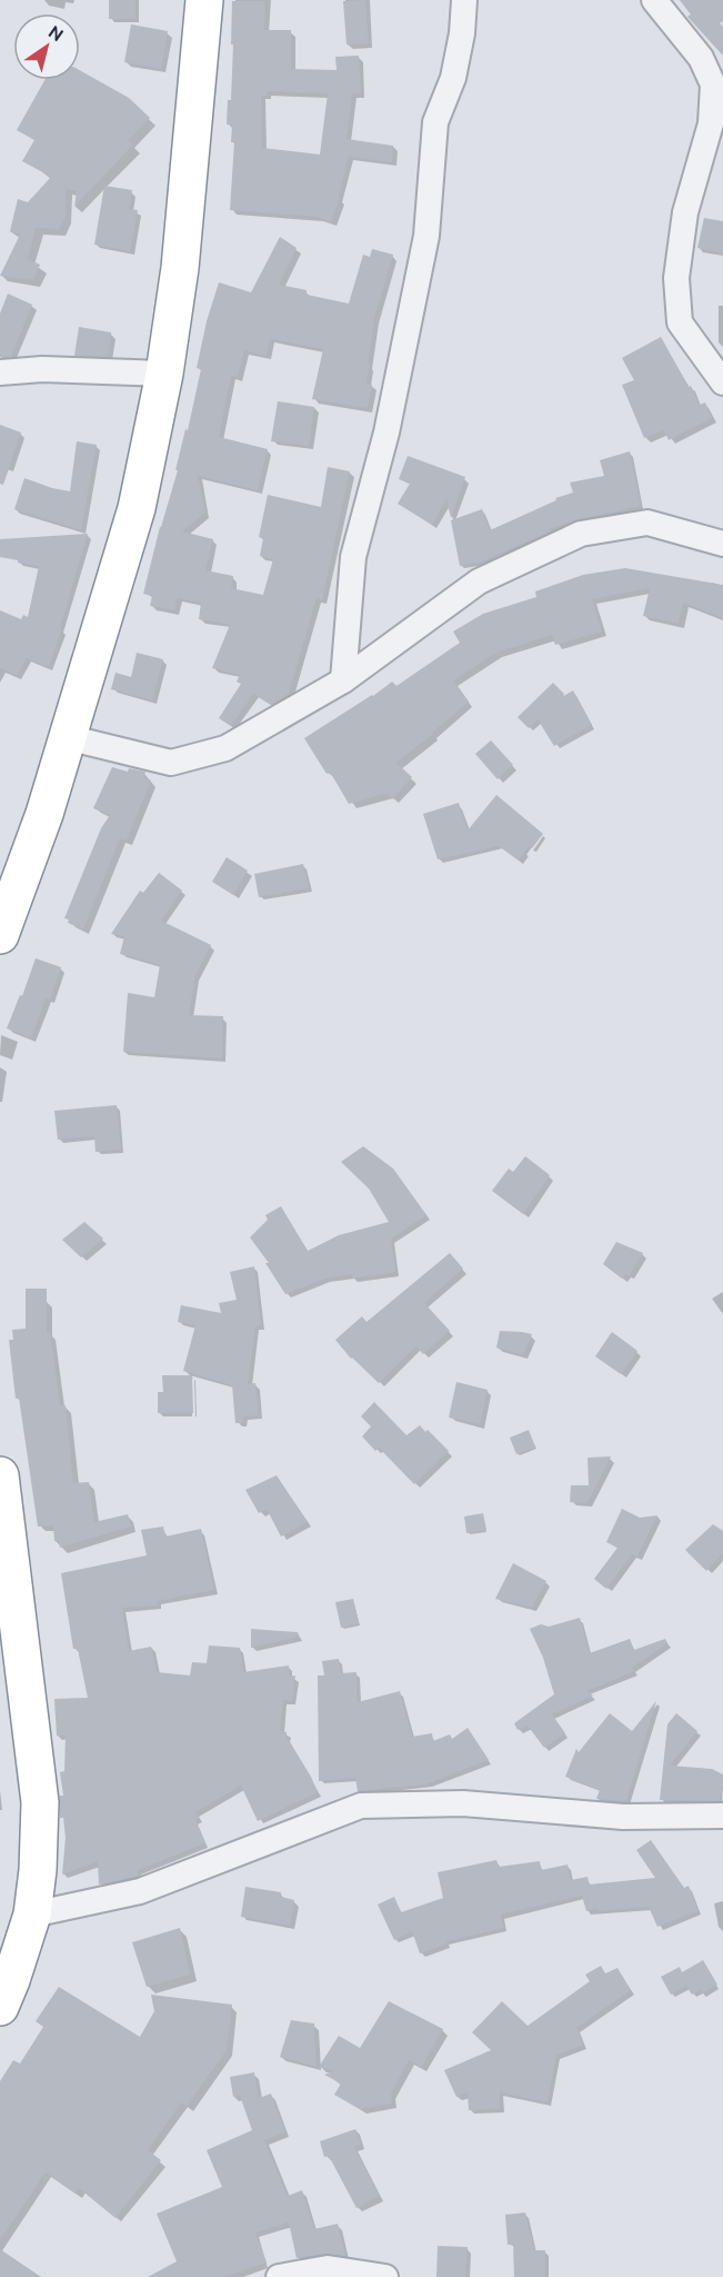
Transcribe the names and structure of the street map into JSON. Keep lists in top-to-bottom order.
{
  "north": "top right"
}
